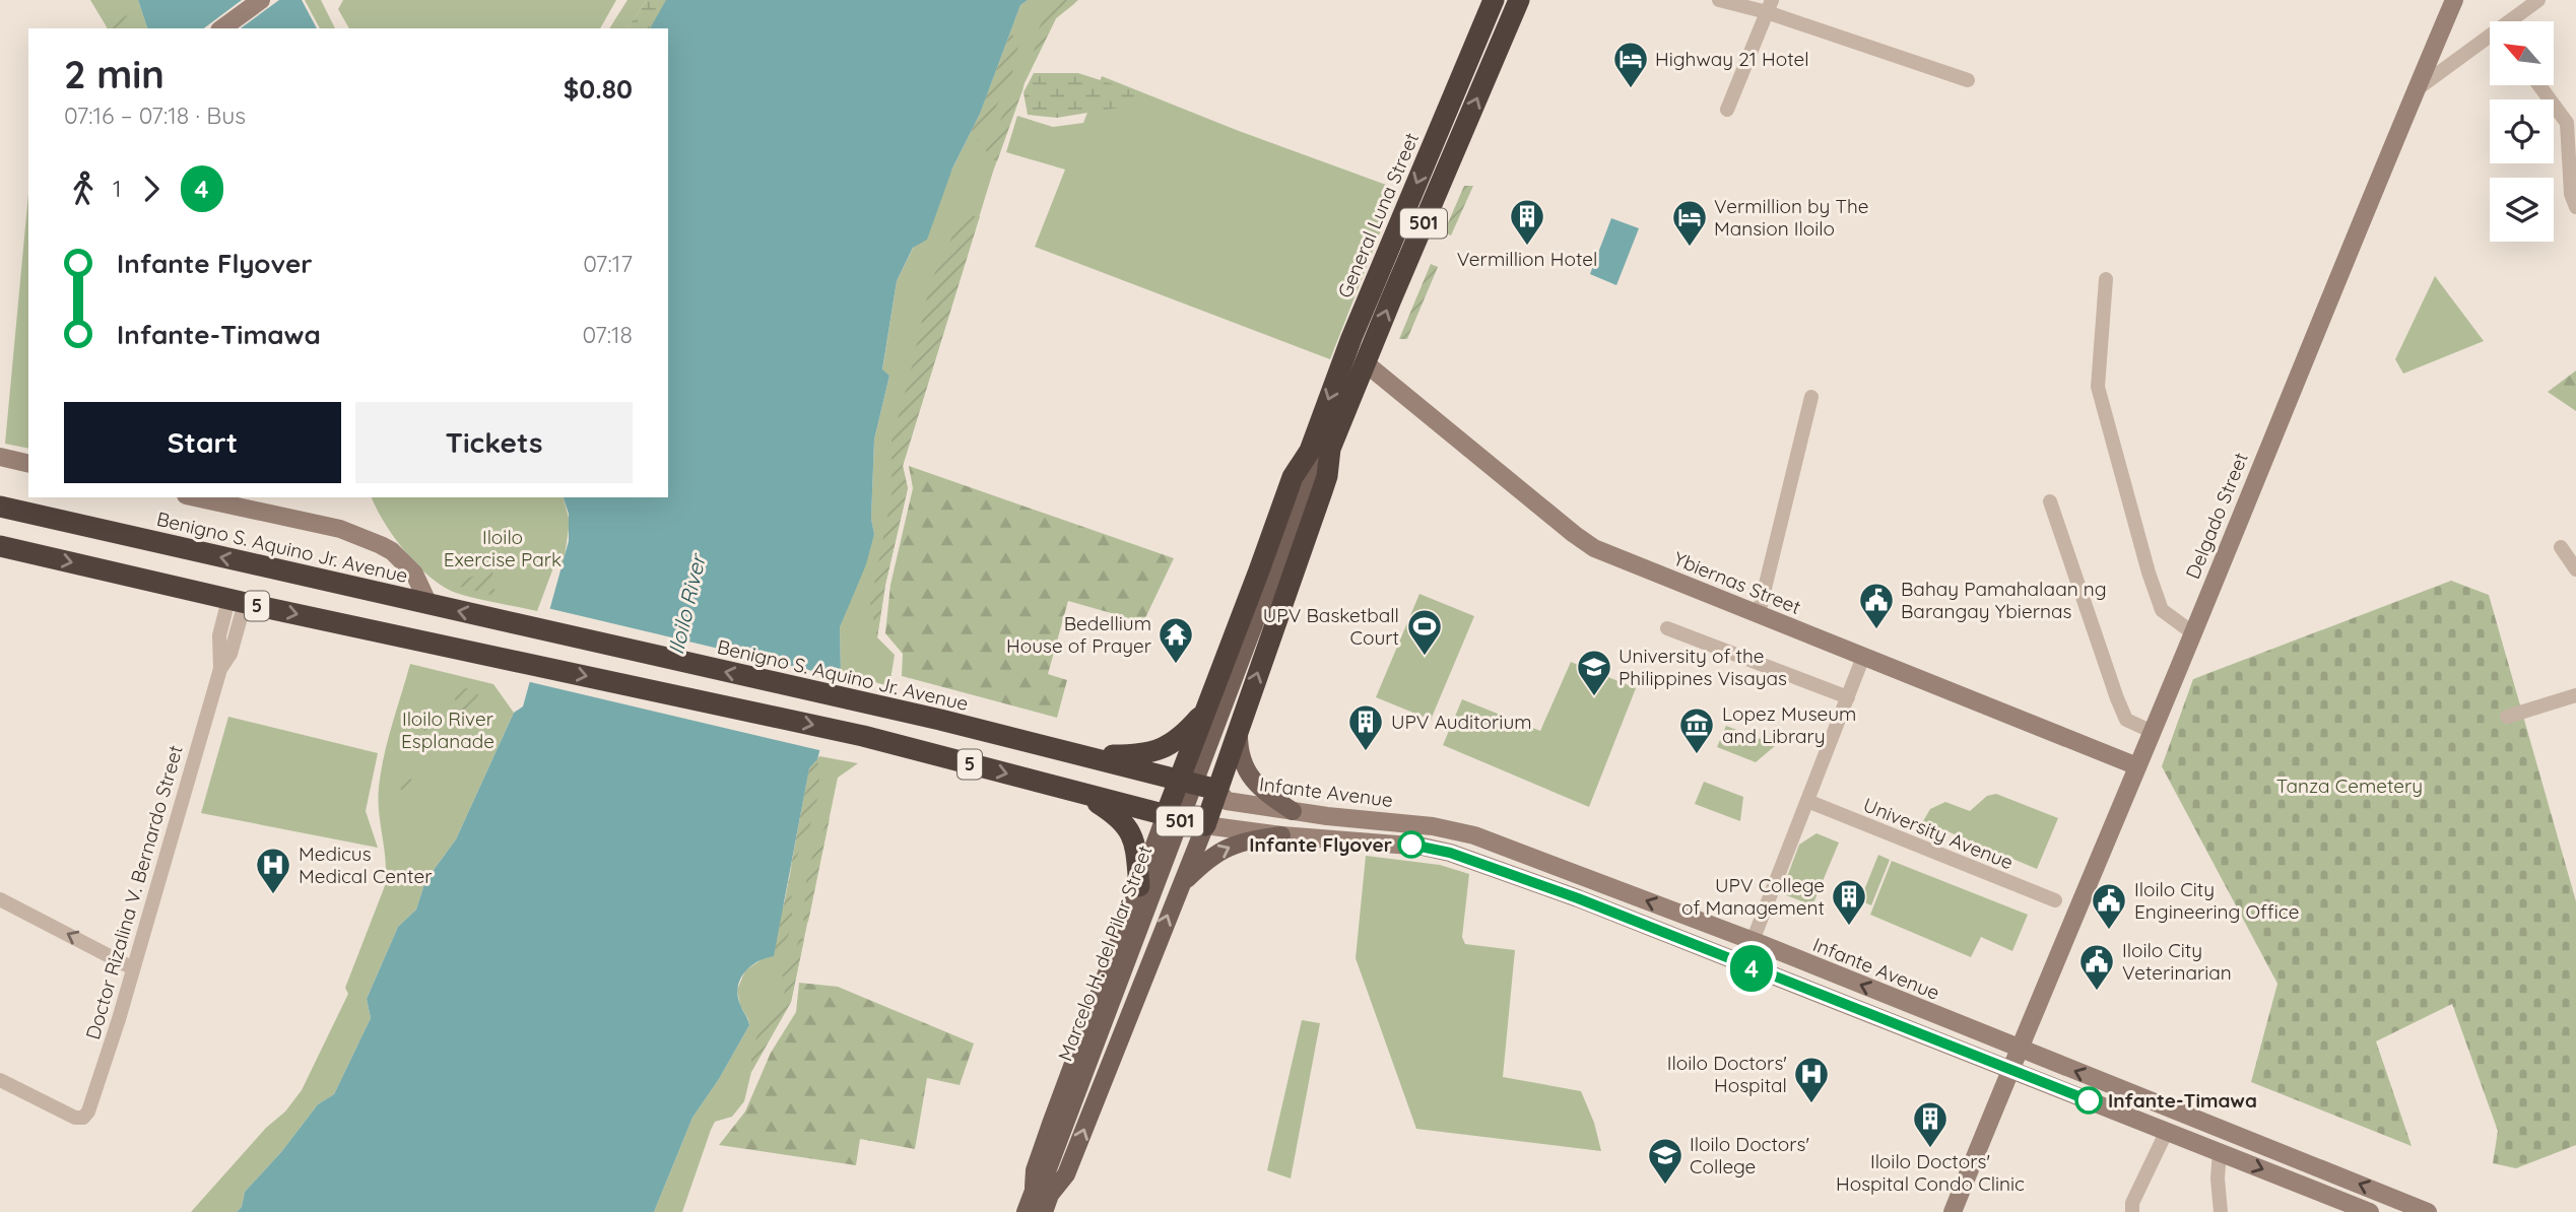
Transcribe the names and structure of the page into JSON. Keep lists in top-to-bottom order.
{
  "streets": {
    "highway": [
      "General Luna Street",
      "501",
      "Benigno S. Aquino Jr. Avenue",
      "5",
      "Marcelo H. del Pilar Street"
    ],
    "main road": ["Delgado Street", "Ybiernas Street", "Infante Avenue"],
    "street": ["University Avenue", "Doctor Rizalina V. Bernardo Street"]
  },
  "crossings": [
    ["General Luna Street", "Benigno S. Aquino Jr. Avenue"],
    ["General Luna Street", "Ybiernas Street"],
    ["General Luna Street", "Infante Avenue"],
    ["General Luna Street", "Marcelo H. del Pilar Street"],
    ["Delgado Street", "Ybiernas Street"],
    ["Delgado Street", "Infante Avenue"],
    ["Benigno S. Aquino Jr. Avenue", "Infante Avenue"],
    ["Benigno S. Aquino Jr. Avenue", "Marcelo H. del Pilar Street"],
    ["5", "Doctor Rizalina V. Bernardo Street"],
    ["5", "Marcelo H. del Pilar Street"],
    ["Infante Avenue", "Marcelo H. del Pilar Street"]
  ],
  "water": ["Iloilo River"],
  "parks": ["Iloilo Exercise Park", "Iloilo River Esplanade", "Tanza Cemetery"],
  "places": {
    "hotel": ["Highway 21 Hotel", "Vermillion by The Mansion Iloilo"],
    "building": [
      "Vermillion Hotel",
      "UPV Auditorium",
      "UPV College of Management",
      "Iloilo Doctors' Hospital Condo Clinic"
    ],
    "public building": ["Bahay Pamahalaan ng Barangay Ybiernas", "Iloilo City Engineering Office", "Iloilo City Veterinarian"],
    "sports": ["UPV Basketball Court"],
    "temple": ["Bedellium House of Prayer"],
    "school or university": ["University of the Philippines Visayas", "Iloilo Doctors' College"],
    "museum": ["Lopez Museum and Library"],
    "other": ["Infante Flyover", "Infante-Timawa"],
    "hospital": ["Medicus Medical Center", "Iloilo Doctors' Hospital"]
  },
  "lines": ["bus line 4"],
  "north": "top left",
  "page": {
    "on_map": "4",
    "heading": ["2 min", "07:16 – 07:18 · Bus", "$0.80"],
    "legs": ["1", "4"],
    "list": [
      {
        "name": "Infante Flyover",
        "value": "07:17"
      },
      {
        "name": "Infante-Timawa",
        "value": "07:18"
      }
    ],
    "buttons": ["Start", "Tickets"]
  }
}
